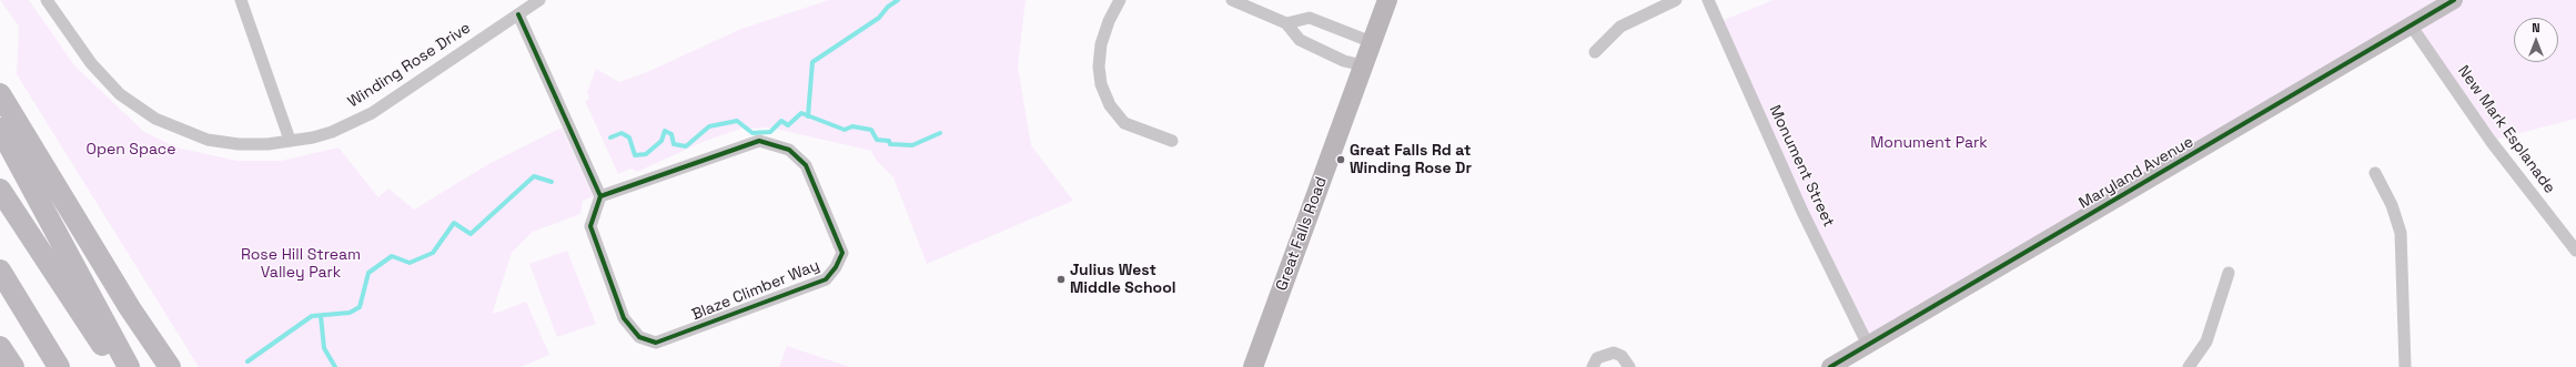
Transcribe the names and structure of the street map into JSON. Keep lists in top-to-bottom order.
{
  "streets": {
    "main road": ["Maryland Avenue", "Great Falls Road"],
    "street": [
      "Winding Rose Drive",
      "New Mark Esplanade",
      "Monument Street",
      "Blaze Climber Way"
    ]
  },
  "crossings": [
    ["New Mark Esplanade", "Maryland Avenue"],
    ["Monument Street", "Maryland Avenue"]
  ],
  "parks": ["Monument Park", "Open Space", "Rose Hill Stream Valley Park"],
  "places": ["Great Falls Rd at Winding Rose Dr", "Julius West Middle School"],
  "north": "top"
}
